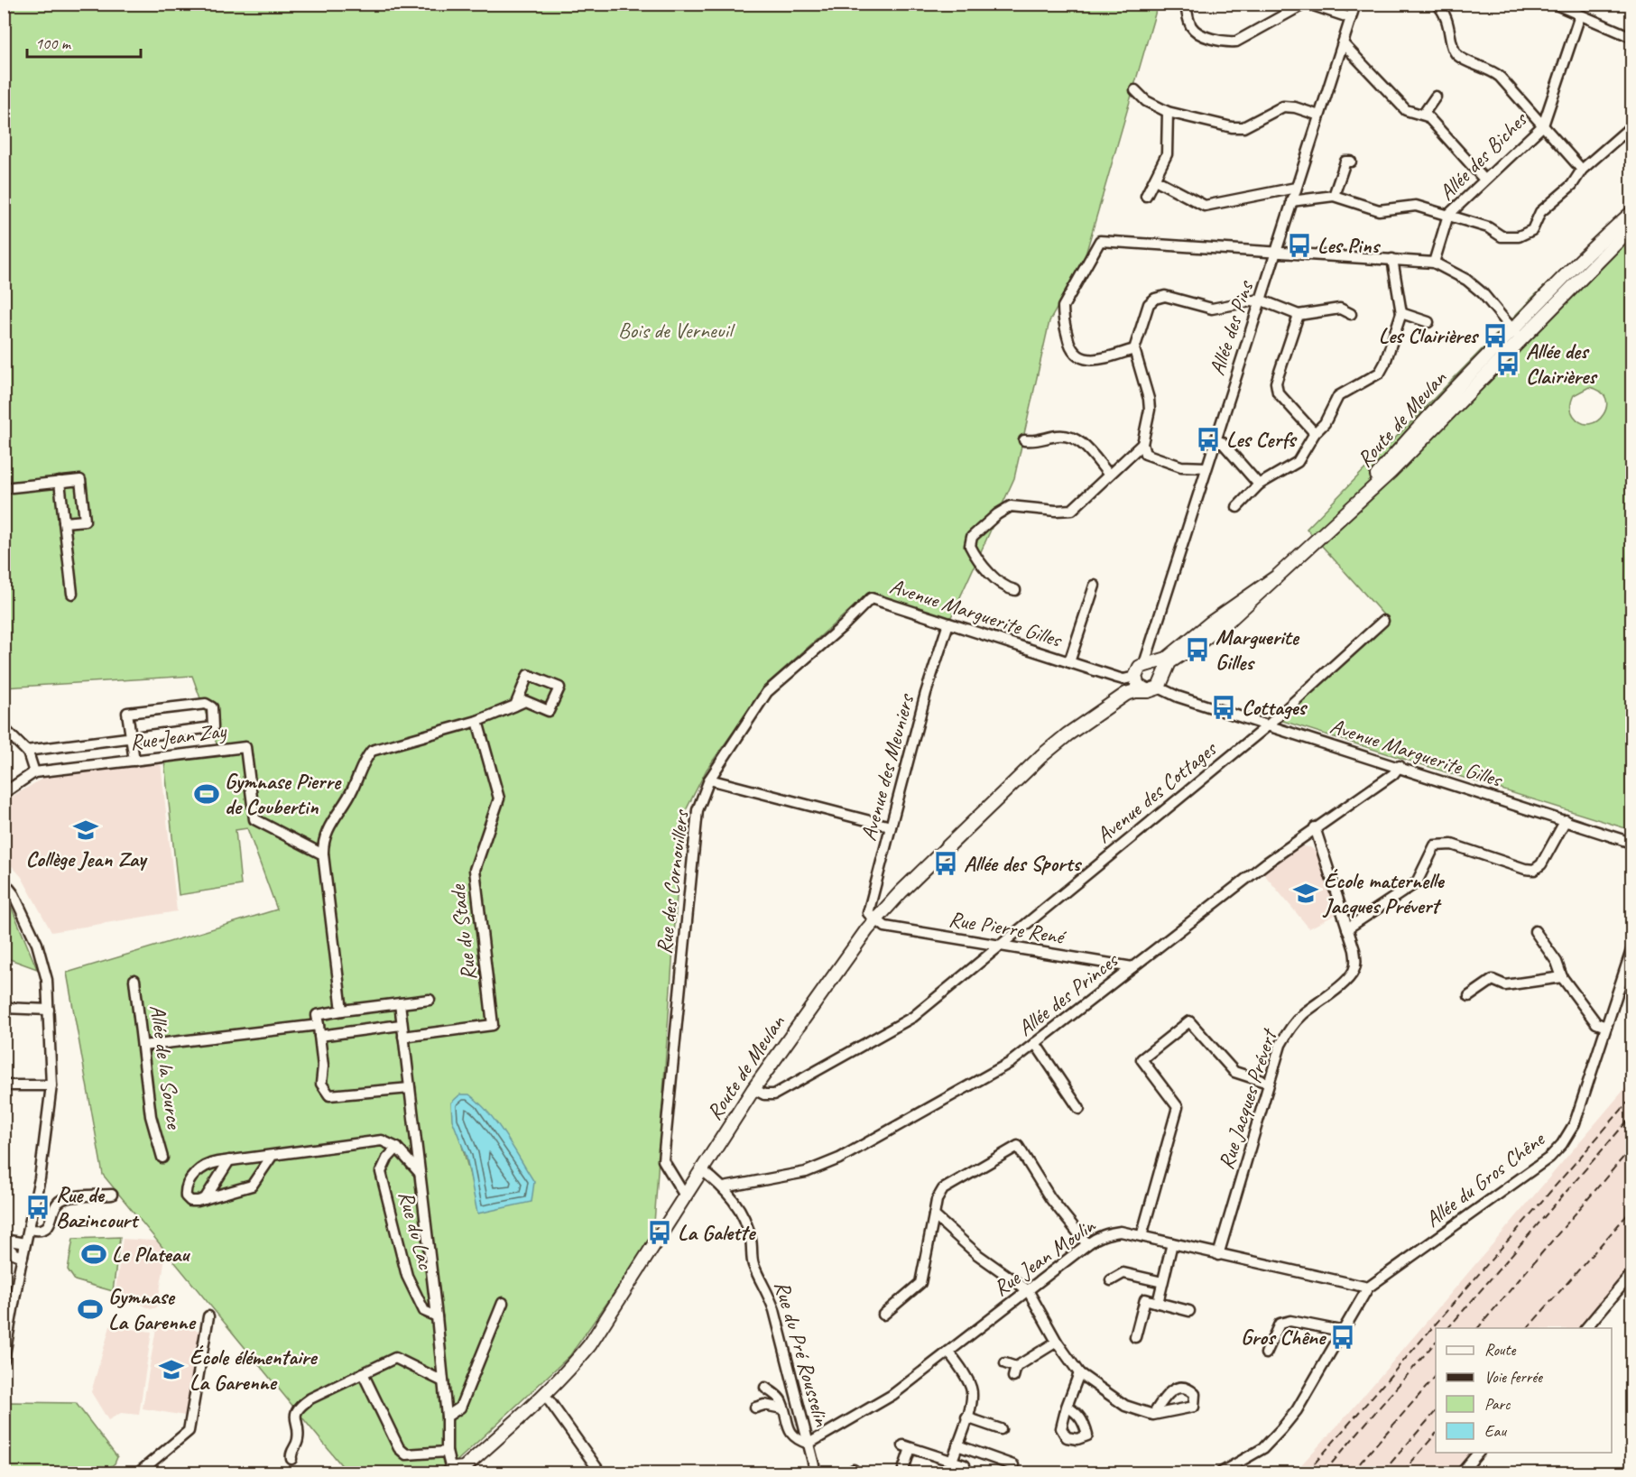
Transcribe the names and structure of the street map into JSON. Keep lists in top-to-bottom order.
{
  "streets": {
    "main road": ["Route de Meulan"],
    "street": [
      "Allée des Biches",
      "Allée des Pins",
      "Avenue Marguerite Gilles",
      "Rue Jean Zay",
      "Avenue des Meuniers",
      "Avenue des Cottages",
      "Rue des Cornouillers",
      "Rue Pierre René",
      "Rue du Stade",
      "Allée des Princes",
      "Allée de la Source",
      "Rue Jacques Prévert",
      "Allée du Gros Chêne",
      "Rue du Lac",
      "Rue Jean Moulin",
      "Rue du Pré Rousselin"
    ]
  },
  "crossings": [
    ["Allée des Pins", "Route de Meulan"],
    ["Allée des Pins", "Avenue Marguerite Gilles"],
    ["Route de Meulan", "Avenue Marguerite Gilles"],
    ["Route de Meulan", "Avenue des Meuniers"],
    ["Route de Meulan", "Avenue des Cottages"],
    ["Route de Meulan", "Rue des Cornouillers"],
    ["Route de Meulan", "Rue Pierre René"],
    ["Route de Meulan", "Rue du Pré Rousselin"],
    ["Avenue Marguerite Gilles", "Avenue des Meuniers"],
    ["Avenue Marguerite Gilles", "Avenue des Cottages"],
    ["Avenue Marguerite Gilles", "Rue des Cornouillers"],
    ["Avenue Marguerite Gilles", "Allée des Princes"],
    ["Avenue des Meuniers", "Rue Pierre René"],
    ["Avenue des Cottages", "Rue Pierre René"],
    ["Rue Pierre René", "Allée des Princes"],
    ["Allée des Princes", "Rue Jacques Prévert"],
    ["Allée des Princes", "Rue du Pré Rousselin"],
    ["Rue Jacques Prévert", "Rue Jean Moulin"],
    ["Allée du Gros Chêne", "Rue Jean Moulin"],
    ["Rue Jean Moulin", "Rue du Pré Rousselin"]
  ],
  "parks": ["Bois de Verneuil"],
  "places": {
    "bus stop": [
      "Les Pins",
      "Les Clairières",
      "Allée des Clairières",
      "Les Cerfs",
      "Marguerite Gilles",
      "Cottages",
      "Allée des Sports",
      "Rue de Bazincourt",
      "La Galette",
      "Gros Chêne"
    ],
    "sports": ["Gymnase Pierre de Coubertin", "Le Plateau", "Gymnase La Garenne"],
    "school or university": ["Collège Jean Zay", "École maternelle Jacques Prévert", "École élémentaire La Garenne"]
  },
  "legend": [
    "Route",
    "Voie ferrée",
    "Parc",
    "Eau"
  ],
  "scale_bar": "100 m"
}
